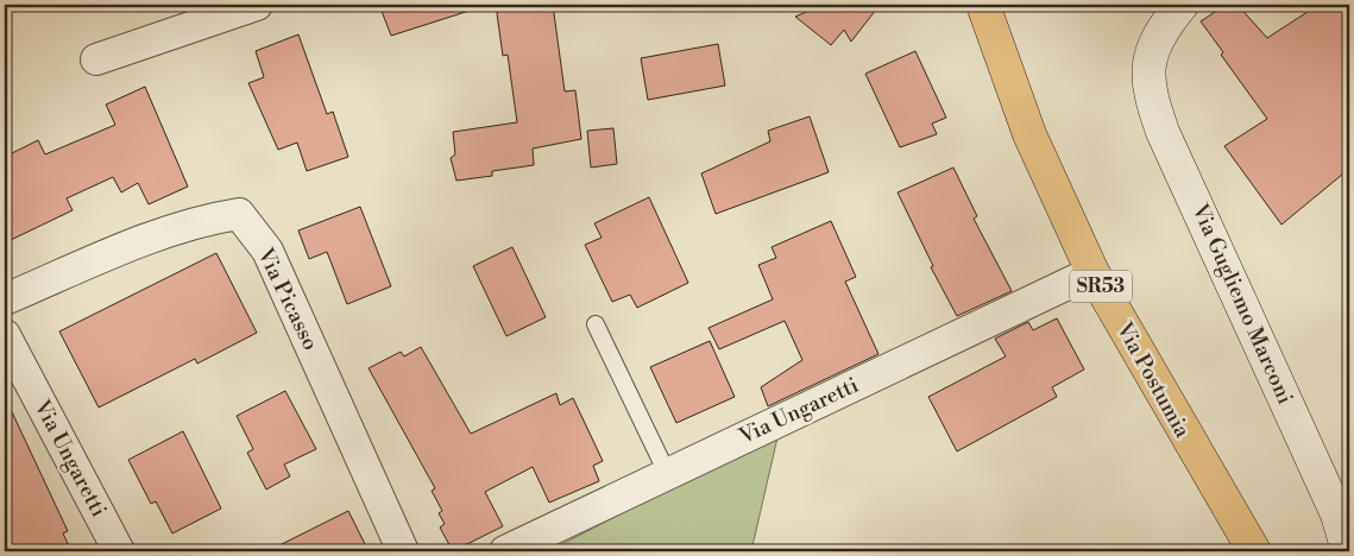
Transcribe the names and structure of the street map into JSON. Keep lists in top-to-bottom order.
{
  "streets": {
    "main road": ["SR53", "Via Postumia"],
    "street": ["Via Picasso", "Via Gugliemo Marconi", "Via Ungaretti"]
  },
  "crossings": [
    ["Via Postumia", "Via Ungaretti"]
  ]
}
